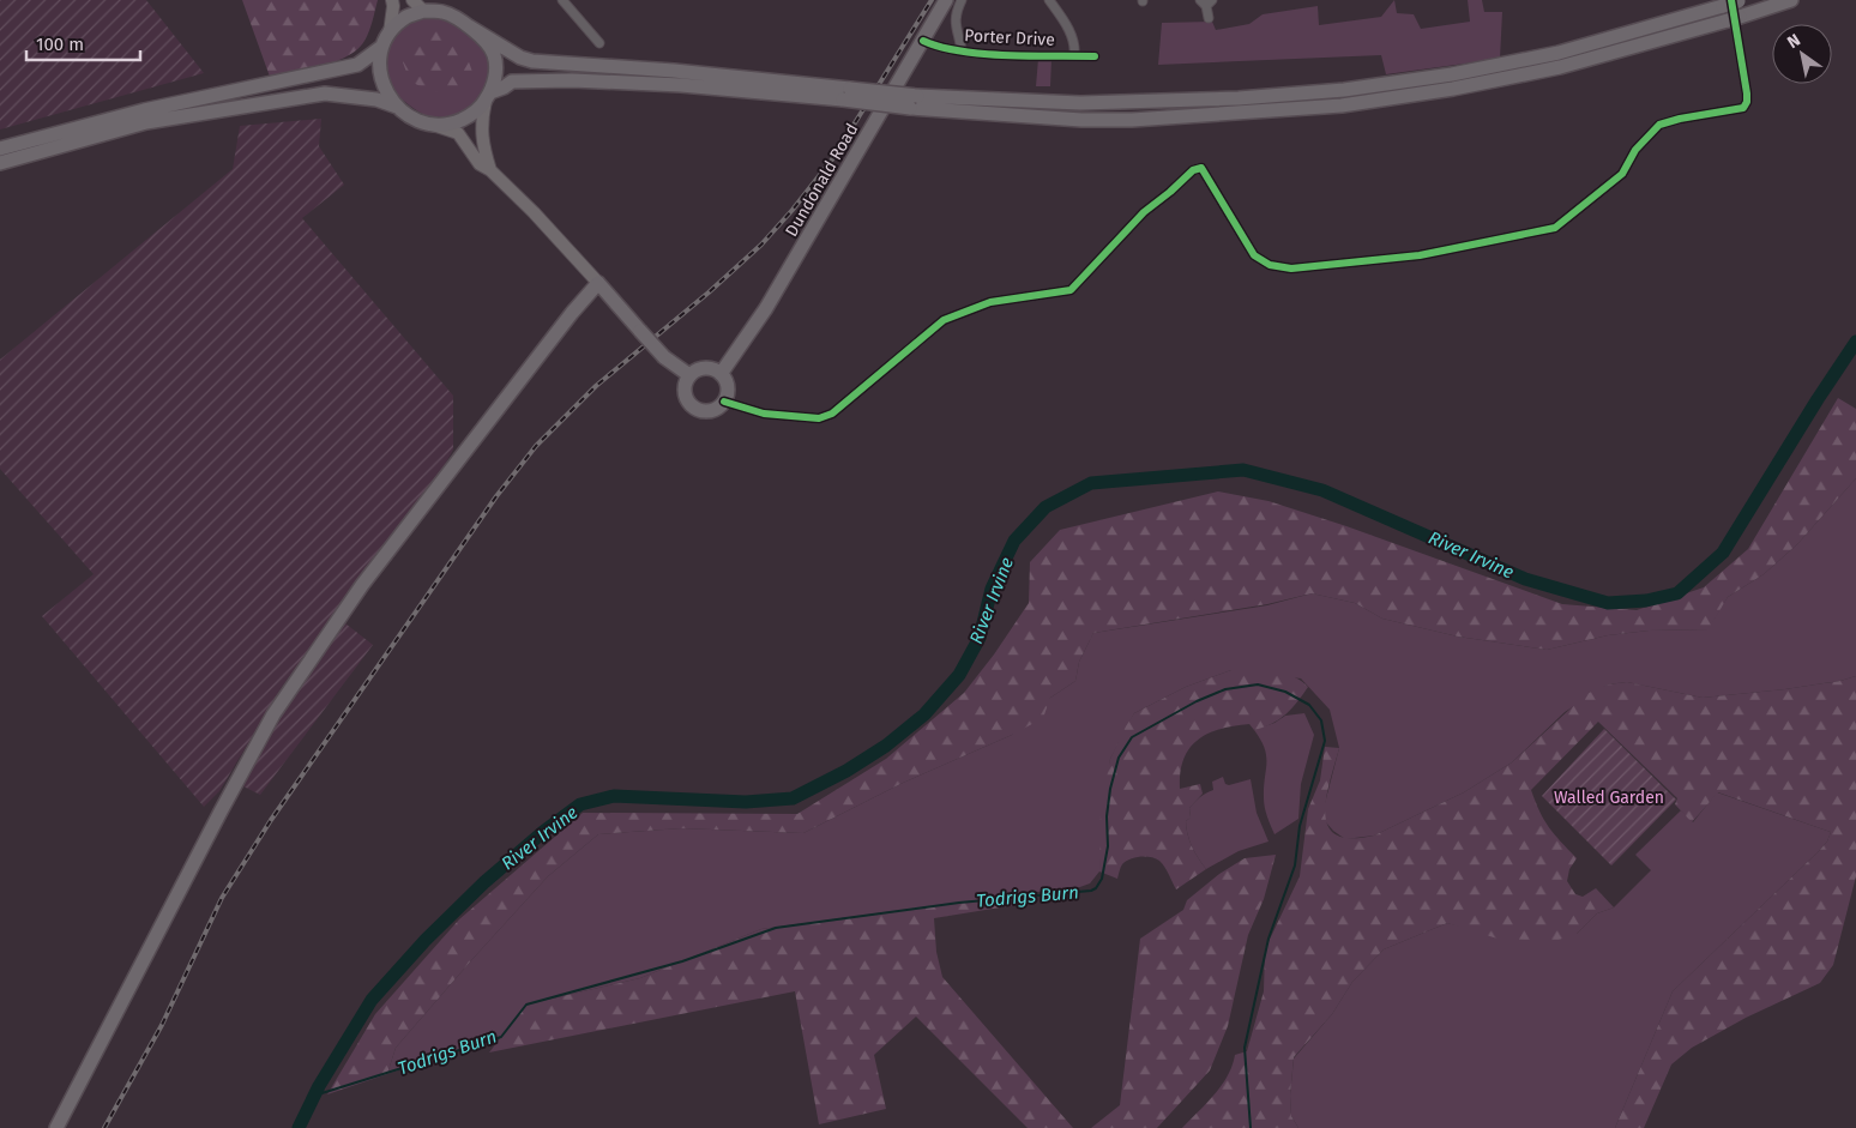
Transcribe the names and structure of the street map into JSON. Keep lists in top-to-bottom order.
{
  "streets": {
    "main road": ["Dundonald Road"],
    "street": ["Porter Drive"]
  },
  "crossings": [
    ["Porter Drive", "Dundonald Road"]
  ],
  "water": ["River Irvine", "Todrigs Burn"],
  "parks": ["Walled Garden"],
  "scale_bar": "100 m",
  "north": "top left"
}
